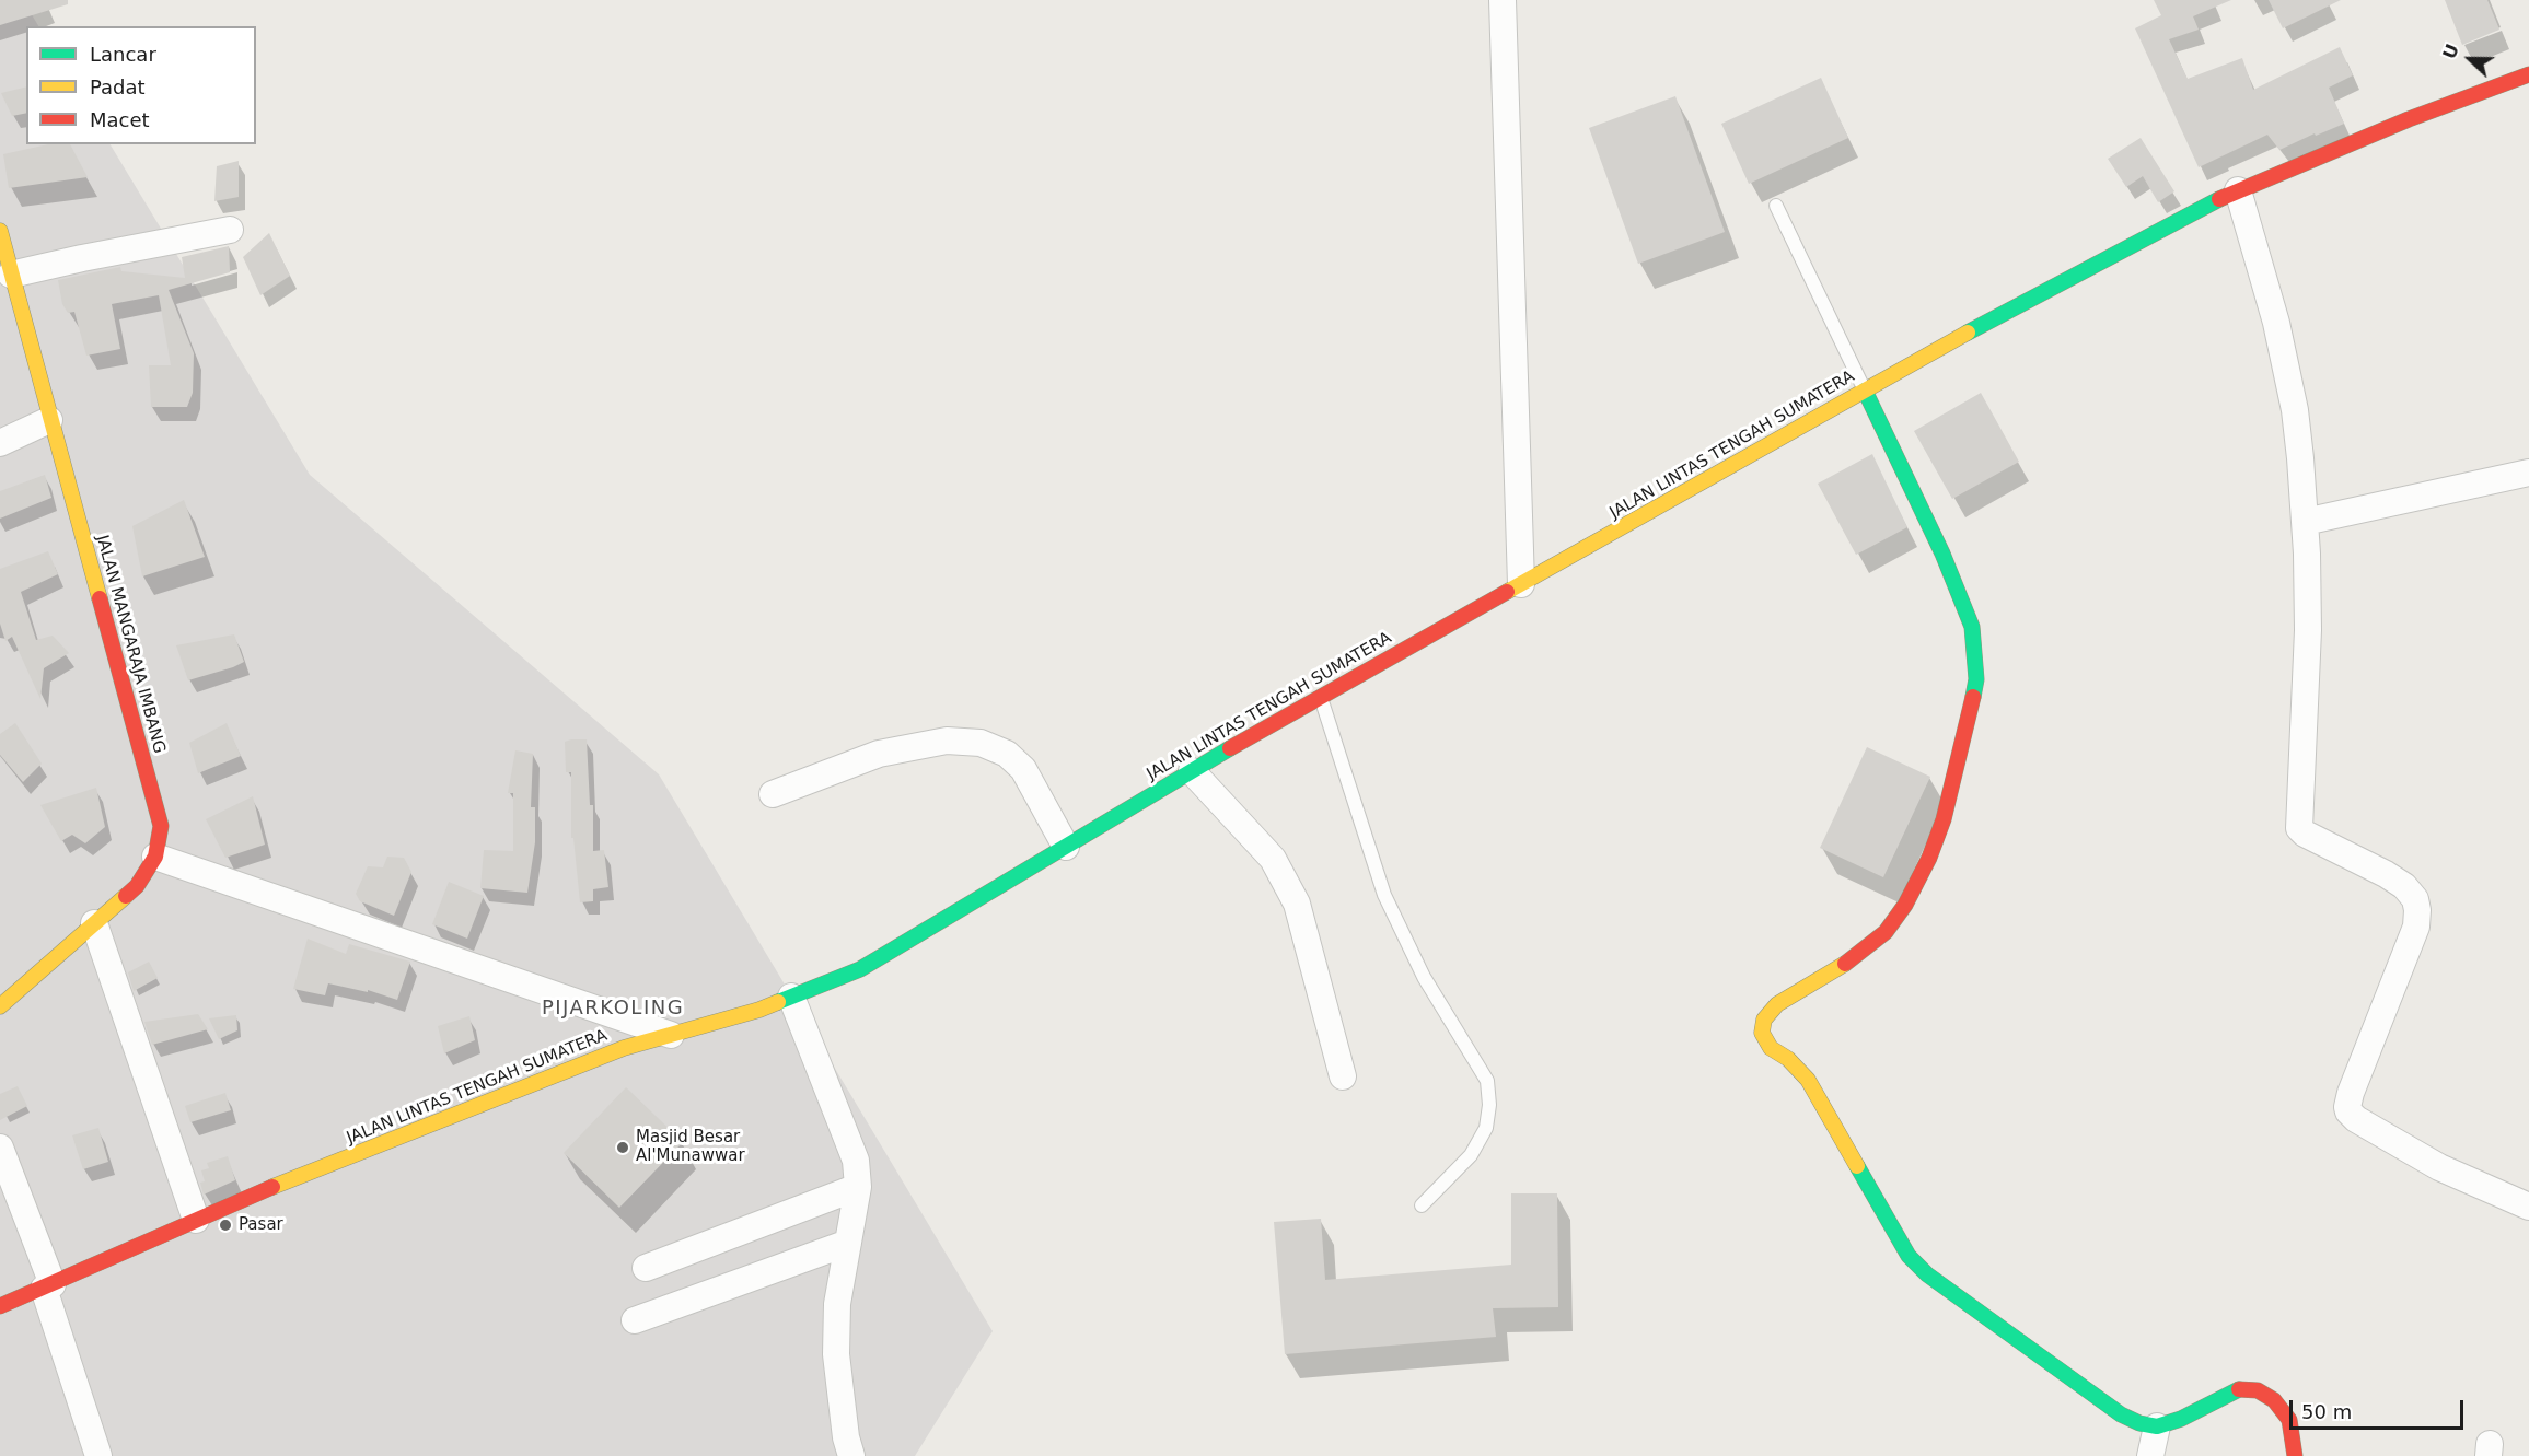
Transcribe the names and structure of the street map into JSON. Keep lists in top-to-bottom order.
{
  "streets": {
    "main road": ["JALAN LINTAS TENGAH SUMATERA", "JALAN MANGARAJA IMBANG"]
  },
  "districts": ["PIJARKOLING"],
  "places": ["Masjid Besar Al'Munawwar", "Pasar"],
  "legend": ["Lancar", "Padat", "Macet"],
  "scale_bar": "50 m",
  "north": "left"
}
